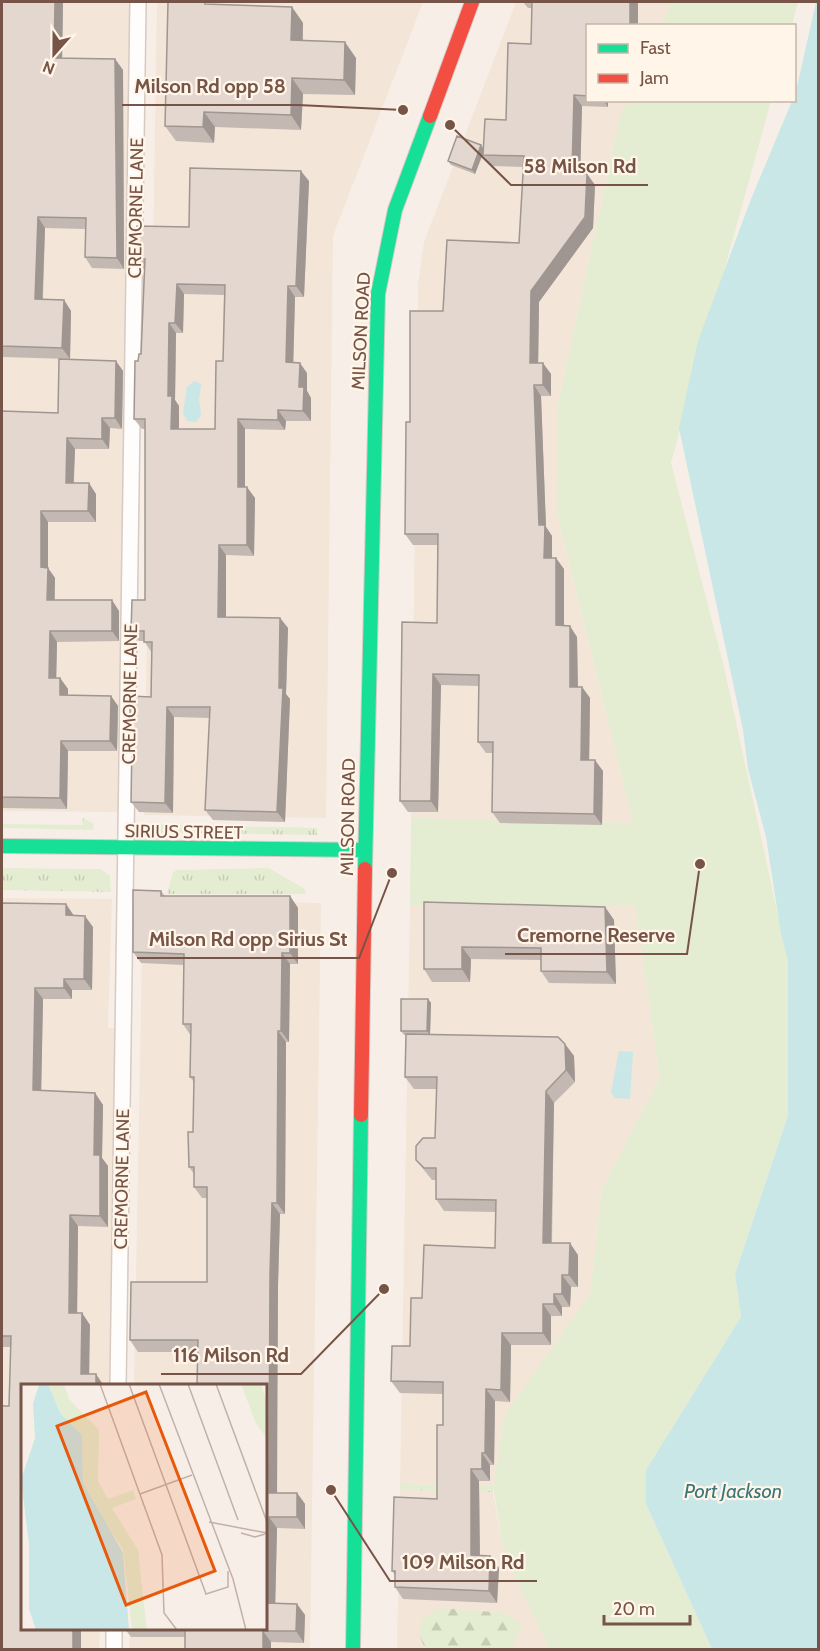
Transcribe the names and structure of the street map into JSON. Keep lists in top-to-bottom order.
{
  "streets": {
    "street": ["MILSON ROAD", "SIRIUS STREET"],
    "lane": ["CREMORNE LANE"]
  },
  "crossings": [
    ["CREMORNE LANE", "SIRIUS STREET"],
    ["MILSON ROAD", "SIRIUS STREET"]
  ],
  "water": ["Port Jackson"],
  "places": [
    "Milson Rd opp 58",
    "58 Milson Rd",
    "Cremorne Reserve",
    "Milson Rd opp Sirius St",
    "116 Milson Rd",
    "109 Milson Rd"
  ],
  "legend": ["Fast", "Jam"],
  "scale_bar": "20 m",
  "north": "bottom"
}
